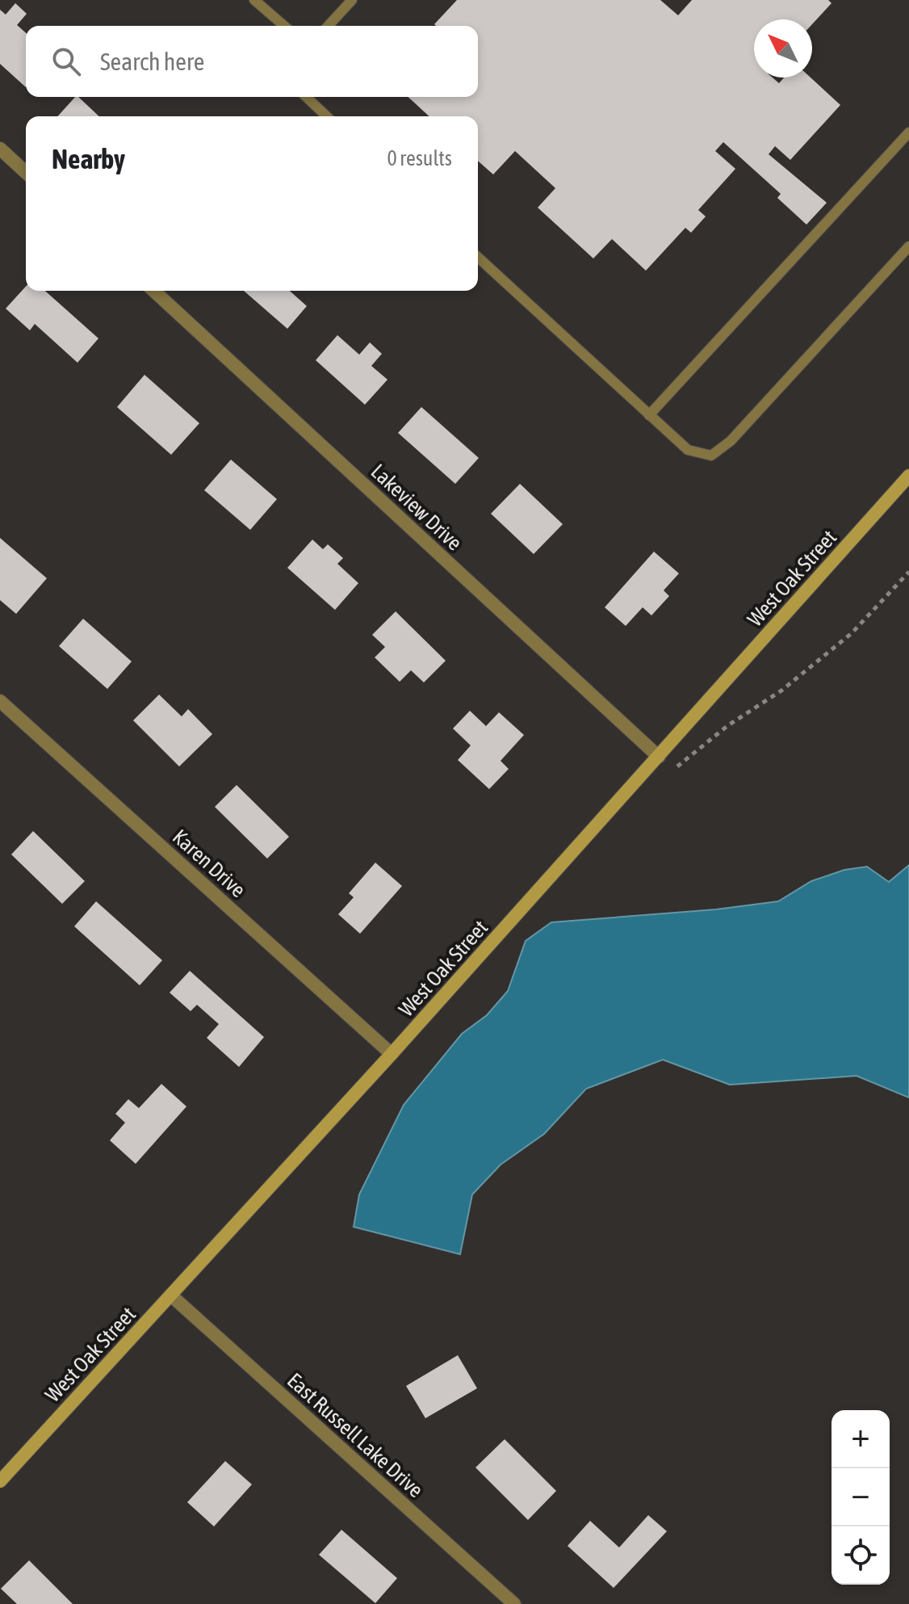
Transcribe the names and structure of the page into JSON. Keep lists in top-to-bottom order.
{
  "streets": {
    "main road": ["West Oak Street"],
    "street": ["Lakeview Drive", "Karen Drive", "East Russell Lake Drive"]
  },
  "crossings": [
    ["Lakeview Drive", "West Oak Street"],
    ["West Oak Street", "Karen Drive"],
    ["West Oak Street", "East Russell Lake Drive"]
  ],
  "north": "top left",
  "page": {
    "search": "Search here",
    "heading": ["Nearby", "0 results"],
    "map_buttons": ["+", "−"]
  }
}
